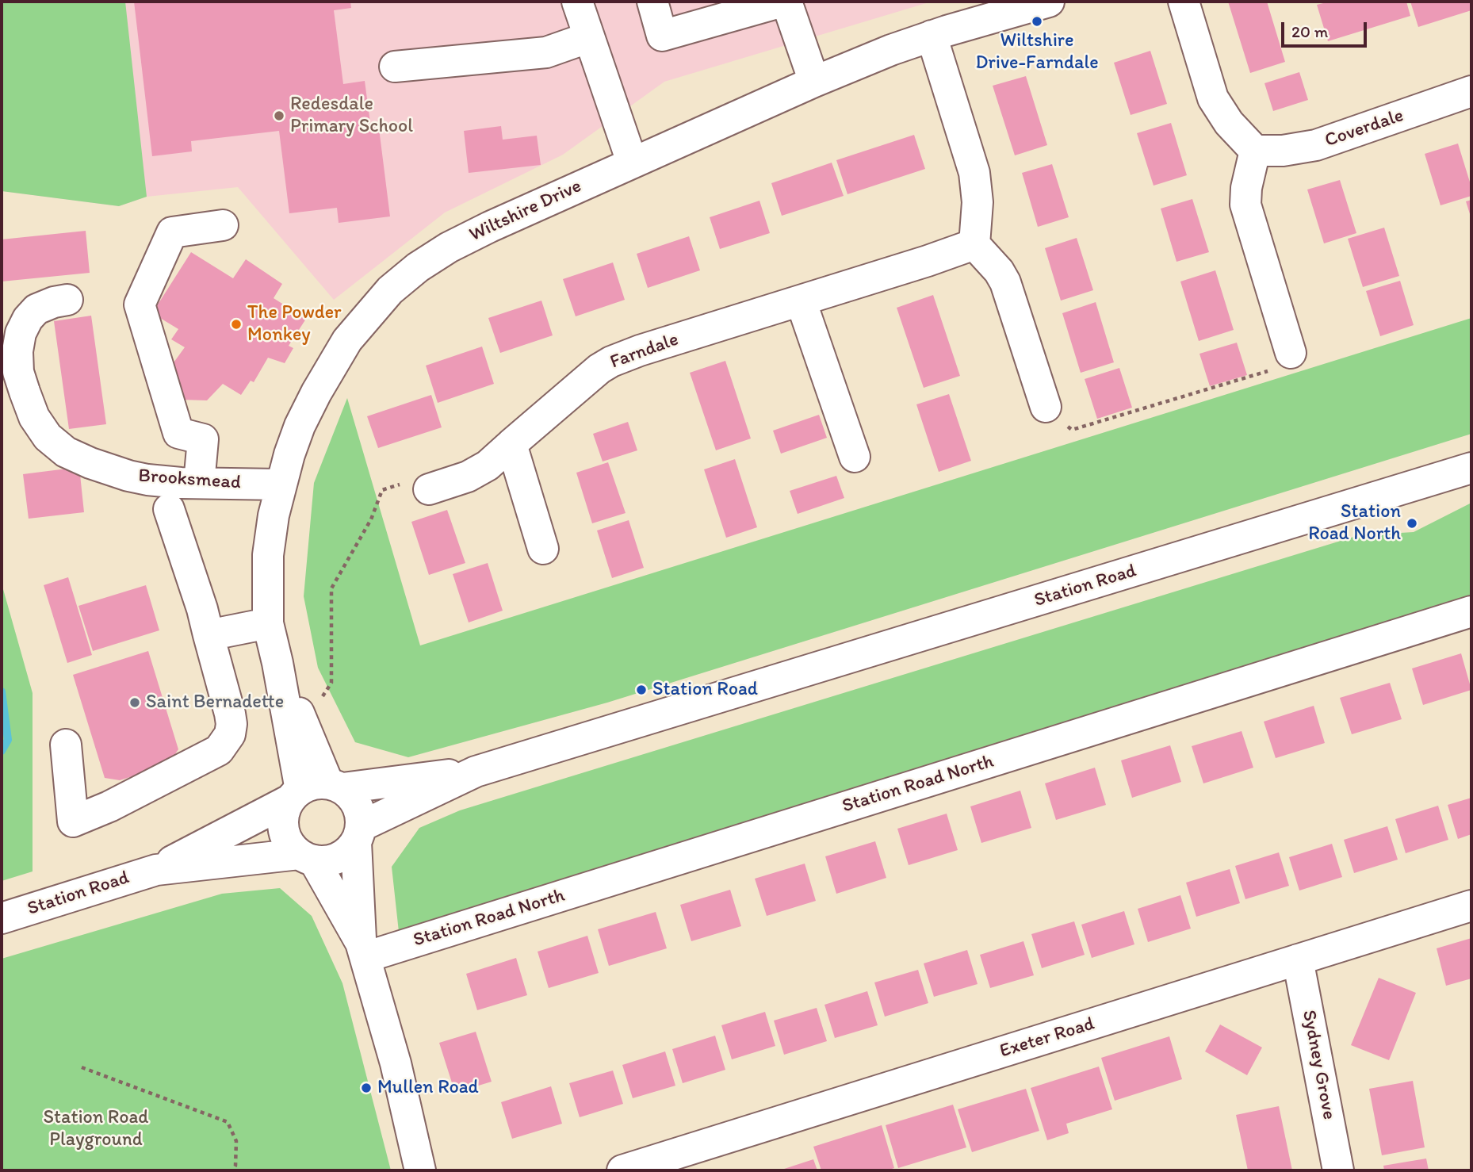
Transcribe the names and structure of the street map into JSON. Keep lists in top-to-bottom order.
{
  "streets": {
    "street": [
      "Coverdale",
      "Wiltshire Drive",
      "Farndale",
      "Brooksmead",
      "Station Road",
      "Station Road North",
      "Exeter Road",
      "Sydney Grove"
    ]
  },
  "crossings": [
    ["Wiltshire Drive", "Brooksmead"],
    ["Wiltshire Drive", "Station Road"],
    ["Exeter Road", "Sydney Grove"]
  ],
  "parks": ["Station Road Playground"],
  "places": [
    "Wiltshire Drive-Farndale",
    "Redesdale Primary School",
    "The Powder Monkey",
    "Station Road North",
    "Station Road",
    "Saint Bernadette",
    "Mullen Road"
  ],
  "scale_bar": "20 m"
}
